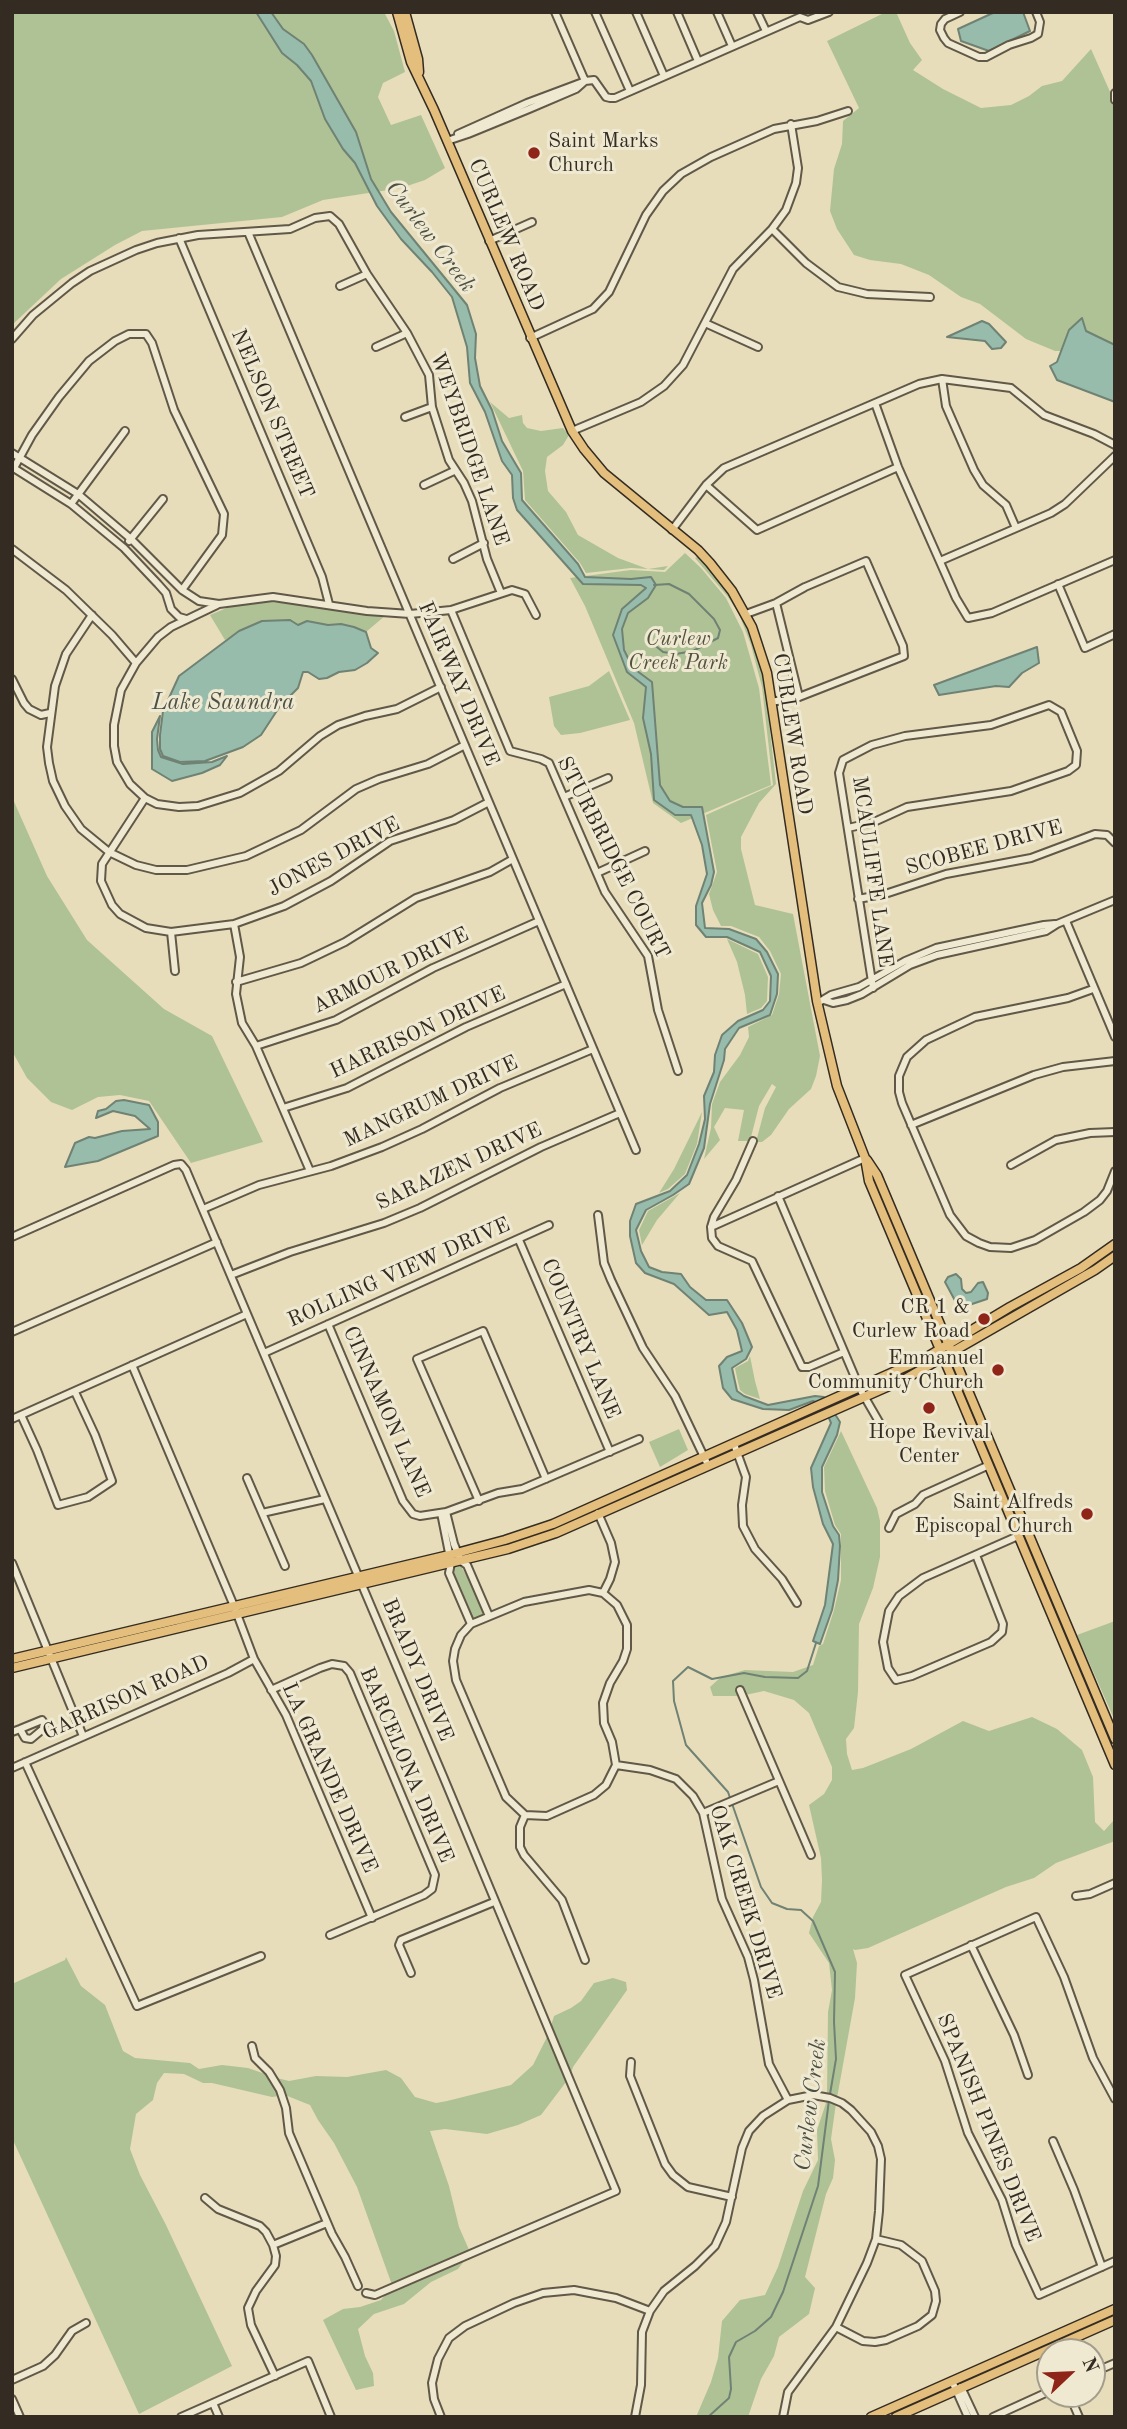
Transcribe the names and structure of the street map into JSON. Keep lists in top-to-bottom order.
{
  "streets": {
    "main road": ["CURLEW ROAD"],
    "street": [
      "NELSON STREET",
      "WEYBRIDGE LANE",
      "FAIRWAY DRIVE",
      "SCOBEE DRIVE",
      "JONES DRIVE",
      "STURBRIDGE COURT",
      "MCAULIFFE LANE",
      "ARMOUR DRIVE",
      "HARRISON DRIVE",
      "MANGRUM DRIVE",
      "SARAZEN DRIVE",
      "ROLLING VIEW DRIVE",
      "COUNTRY LANE",
      "CINNAMON LANE",
      "BRADY DRIVE",
      "GARRISON ROAD",
      "BARCELONA DRIVE",
      "LA GRANDE DRIVE",
      "OAK CREEK DRIVE",
      "SPANISH PINES DRIVE"
    ]
  },
  "crossings": [
    ["WEYBRIDGE LANE", "FAIRWAY DRIVE"],
    ["FAIRWAY DRIVE", "JONES DRIVE"],
    ["FAIRWAY DRIVE", "ARMOUR DRIVE"],
    ["FAIRWAY DRIVE", "HARRISON DRIVE"],
    ["FAIRWAY DRIVE", "MANGRUM DRIVE"],
    ["FAIRWAY DRIVE", "SARAZEN DRIVE"],
    ["SCOBEE DRIVE", "MCAULIFFE LANE"],
    ["MANGRUM DRIVE", "BRADY DRIVE"],
    ["SARAZEN DRIVE", "BRADY DRIVE"],
    ["ROLLING VIEW DRIVE", "COUNTRY LANE"],
    ["ROLLING VIEW DRIVE", "CINNAMON LANE"],
    ["ROLLING VIEW DRIVE", "BRADY DRIVE"],
    ["GARRISON ROAD", "LA GRANDE DRIVE"],
    ["BARCELONA DRIVE", "LA GRANDE DRIVE"]
  ],
  "water": ["Curlew Creek", "Lake Saundra"],
  "parks": ["Curlew Creek Park"],
  "places": [
    "Saint Marks Church",
    "CR 1 & Curlew Road",
    "Emmanuel Community Church",
    "Hope Revival Center",
    "Saint Alfreds Episcopal Church"
  ],
  "north": "top right"
}
